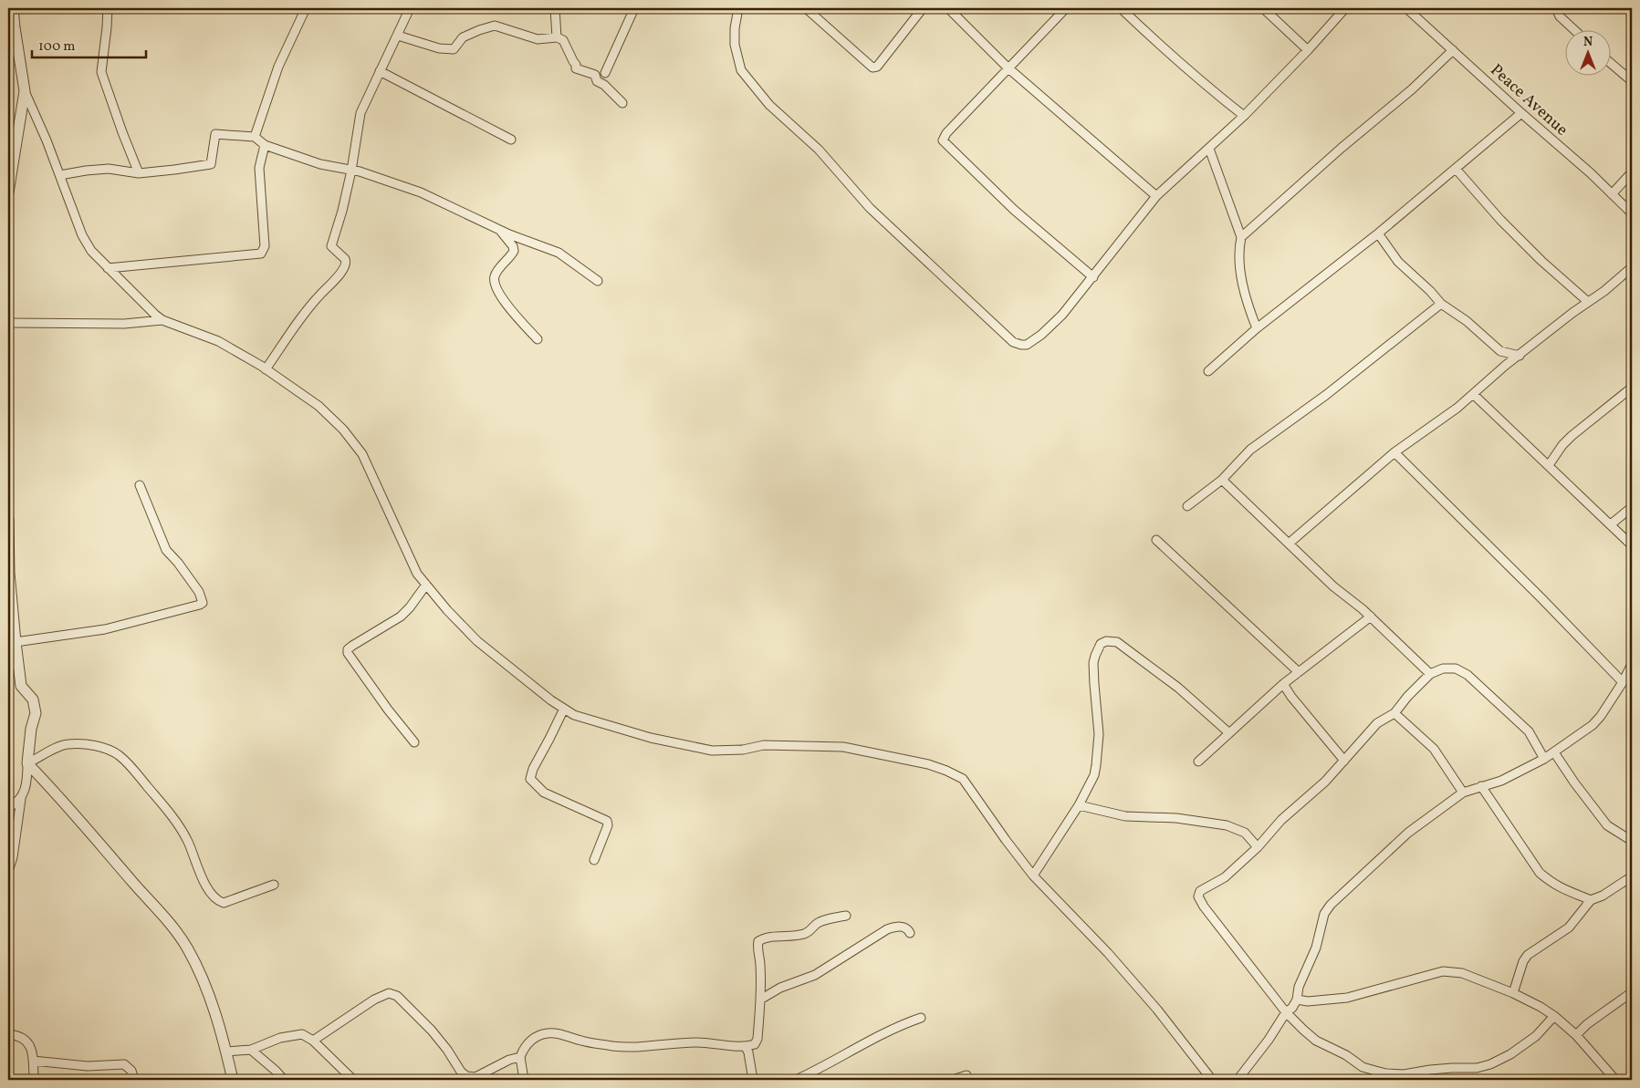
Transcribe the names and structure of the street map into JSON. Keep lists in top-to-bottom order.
{
  "streets": {
    "street": ["Peace Avenue"]
  },
  "scale_bar": "100 m",
  "north": "top"
}
